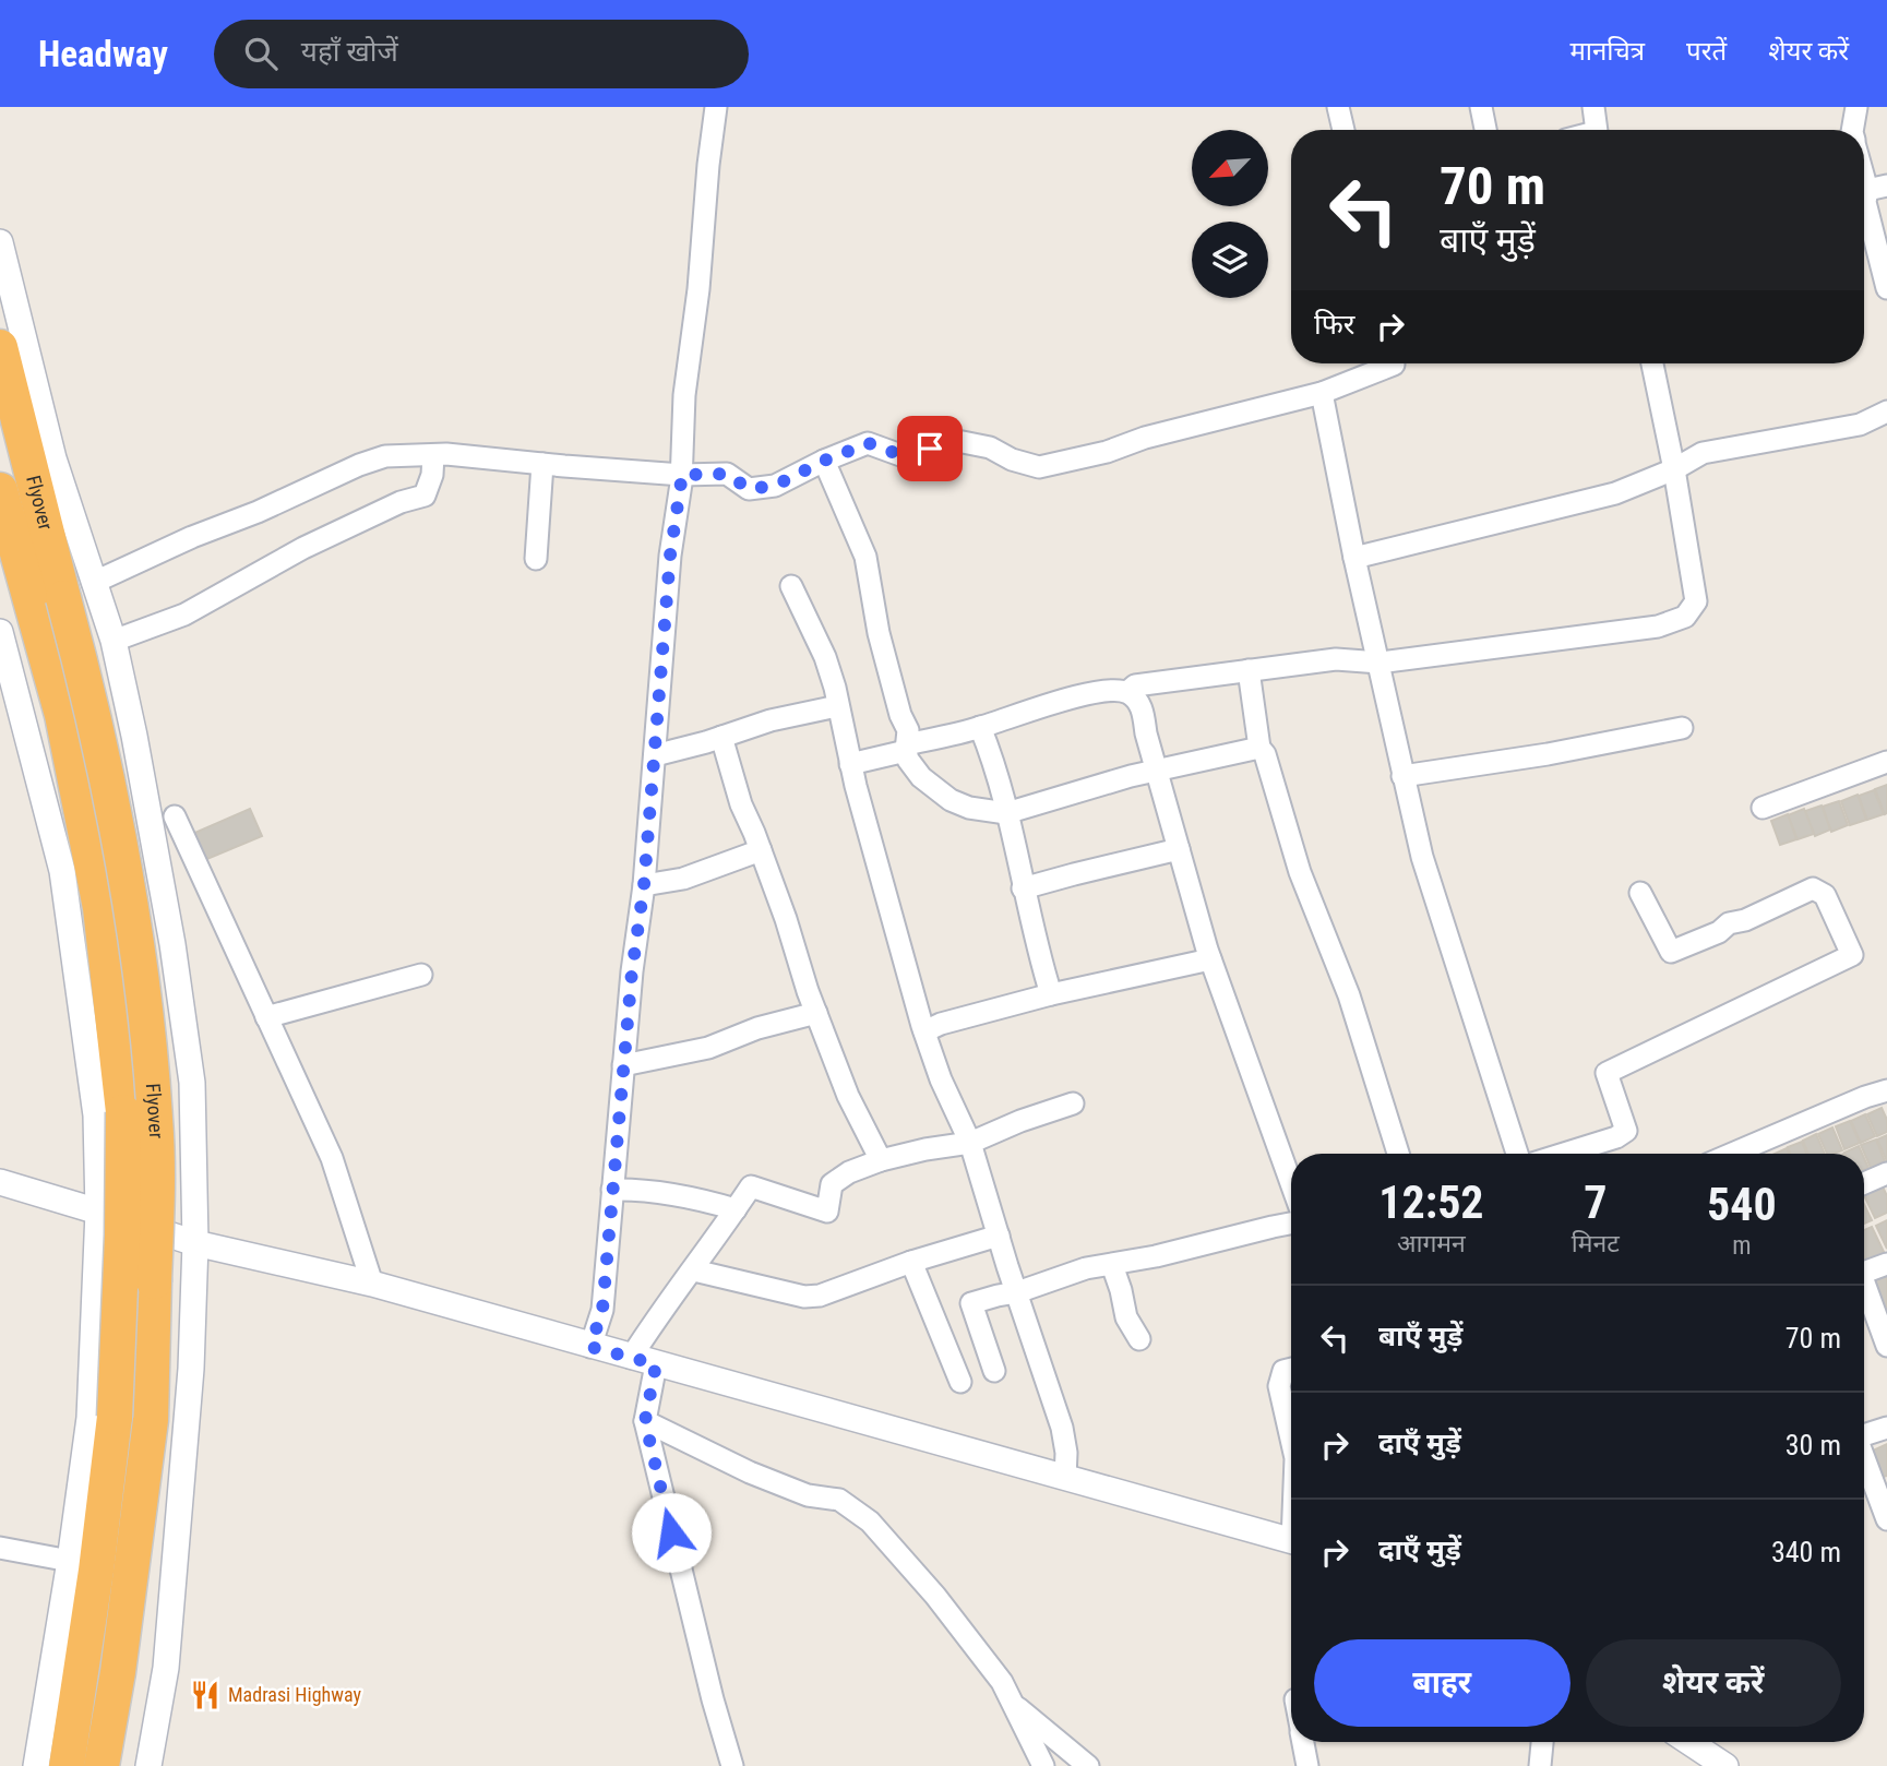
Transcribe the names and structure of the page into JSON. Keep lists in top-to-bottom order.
{
  "streets": {
    "highway": ["Flyover"]
  },
  "places": {
    "restaurant": ["Madrasi Highway"]
  },
  "north": "bottom left",
  "page": {
    "header": "Headway",
    "search": "यहाँ खोजें",
    "nav": ["मानचित्र", "परतें", "शेयर करें"],
    "turn": ["70 m", "बाएँ मुड़ें"],
    "then": "फिर",
    "eta": [
      "12:52",
      "आगमन",
      "7",
      "मिनट",
      "540",
      "m"
    ],
    "list": [
      {
        "name": "बाएँ मुड़ें",
        "value": "70 m"
      },
      {
        "name": "दाएँ मुड़ें",
        "value": "30 m"
      },
      {
        "name": "दाएँ मुड़ें",
        "value": "340 m"
      }
    ],
    "buttons": ["बाहर", "शेयर करें"]
  }
}
